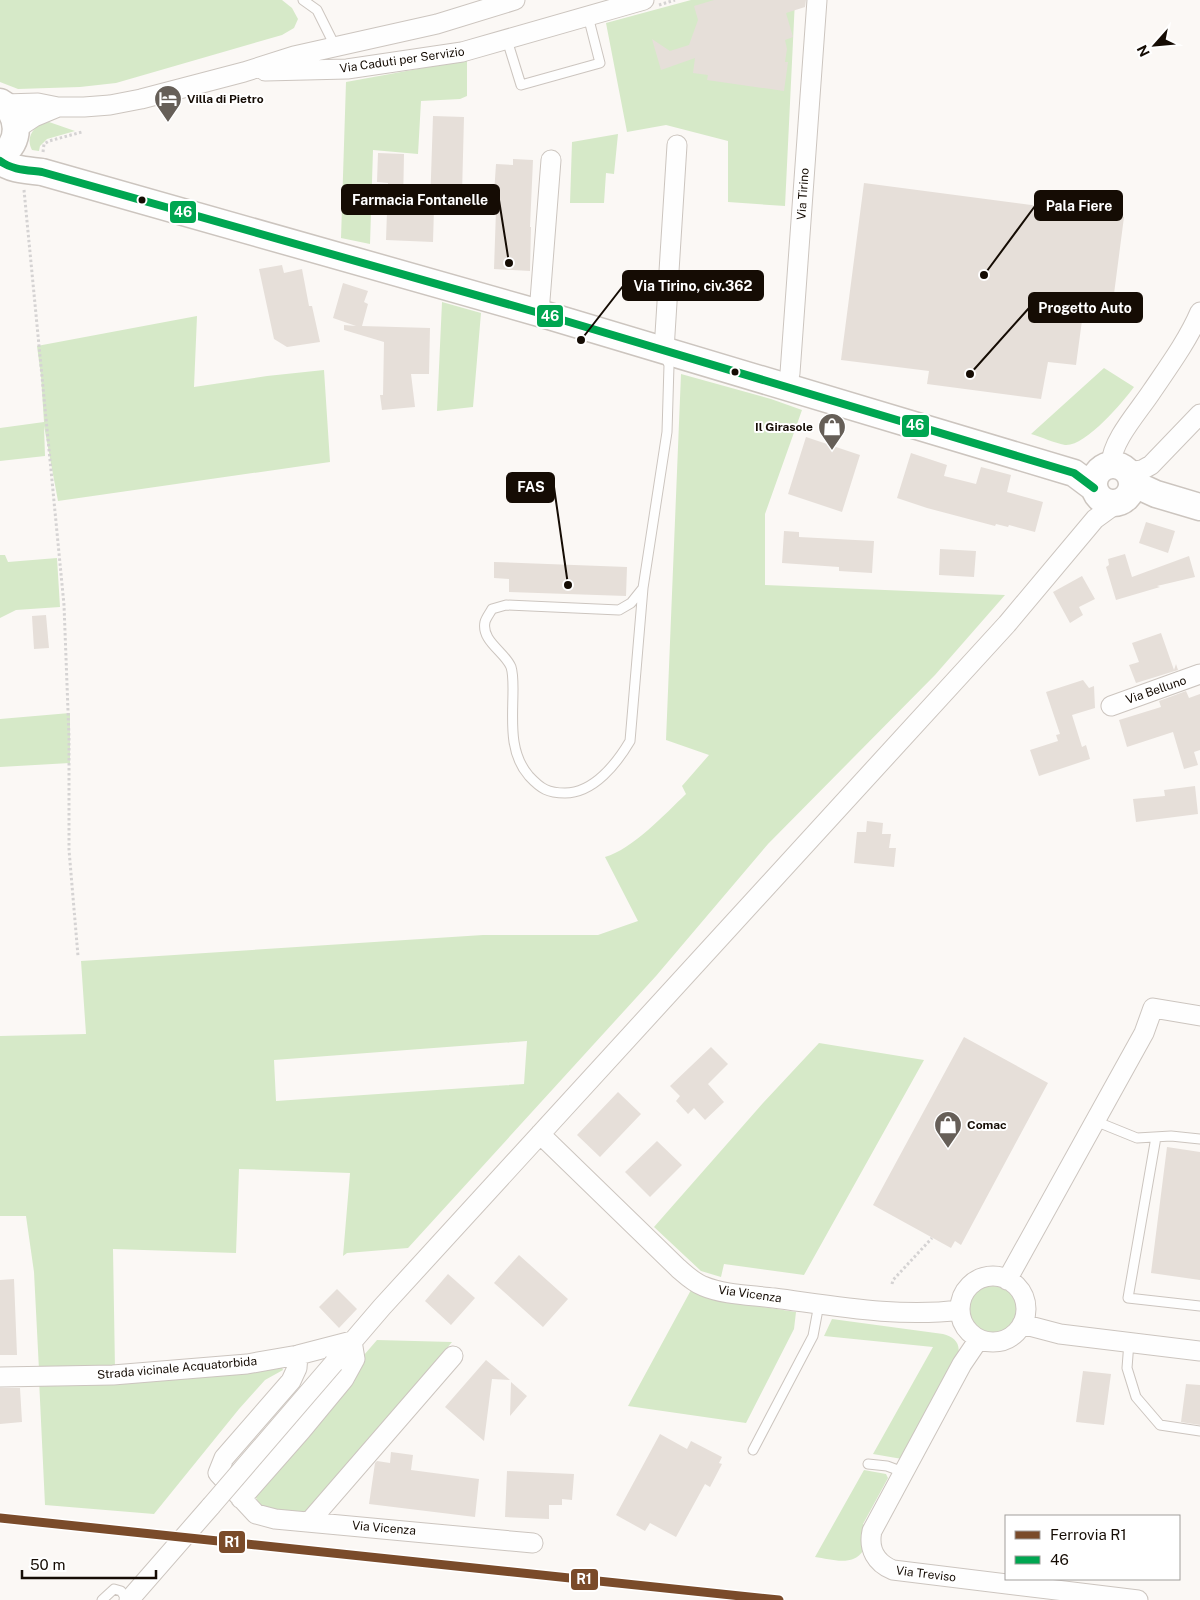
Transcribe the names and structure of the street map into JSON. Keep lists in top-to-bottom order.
{
  "streets": {
    "street": [
      "Via Caduti per Servizio",
      "Via Tirino",
      "Via Belluno",
      "Via Vicenza",
      "Strada vicinale Acquatorbida",
      "Via Treviso"
    ]
  },
  "crossings": [
    ["Via Vicenza", "Strada vicinale Acquatorbida"],
    ["Via Vicenza", "Via Treviso"]
  ],
  "places": {
    "hotel": ["Villa di Pietro"],
    "other": [
      "Farmacia Fontanelle",
      "Pala Fiere",
      "Via Tirino, civ.362",
      "Progetto Auto",
      "FAS"
    ],
    "shop": ["Il Girasole", "Comac"]
  },
  "lines": ["transit line 46", "rail line R1"],
  "legend": ["Ferrovia R1", "46"],
  "scale_bar": "50 m",
  "north": "bottom left"
}
